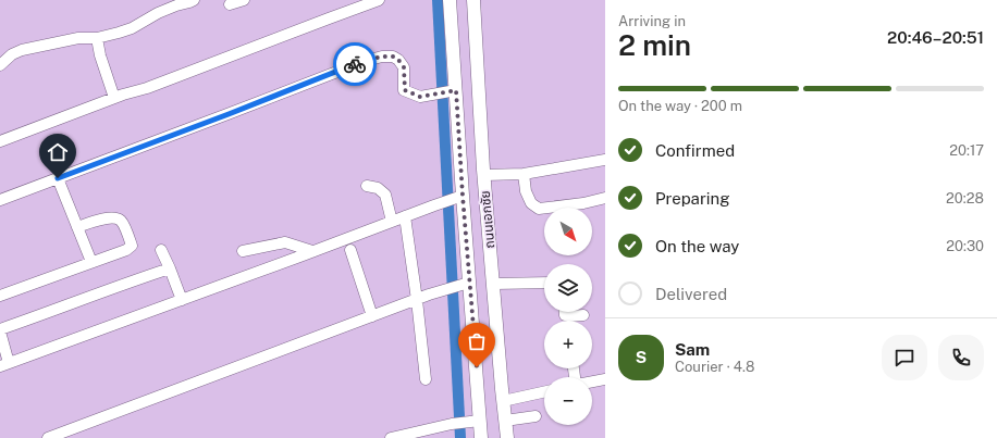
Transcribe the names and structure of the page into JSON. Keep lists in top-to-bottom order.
{
  "streets": {
    "main road": ["ถนนเอกชัย"]
  },
  "north": "bottom right",
  "page": {
    "heading": ["2 min", "Arriving in", "20:46–20:51"],
    "panel": ["Sam", "Courier · 4.8"],
    "bar": "On the way · 200 m",
    "list": [
      ["Confirmed", "20:17"],
      ["Preparing", "20:28"],
      ["On the way", "20:30"],
      "Delivered"
    ],
    "map_buttons": ["+", "−"],
    "round": "S"
  }
}
